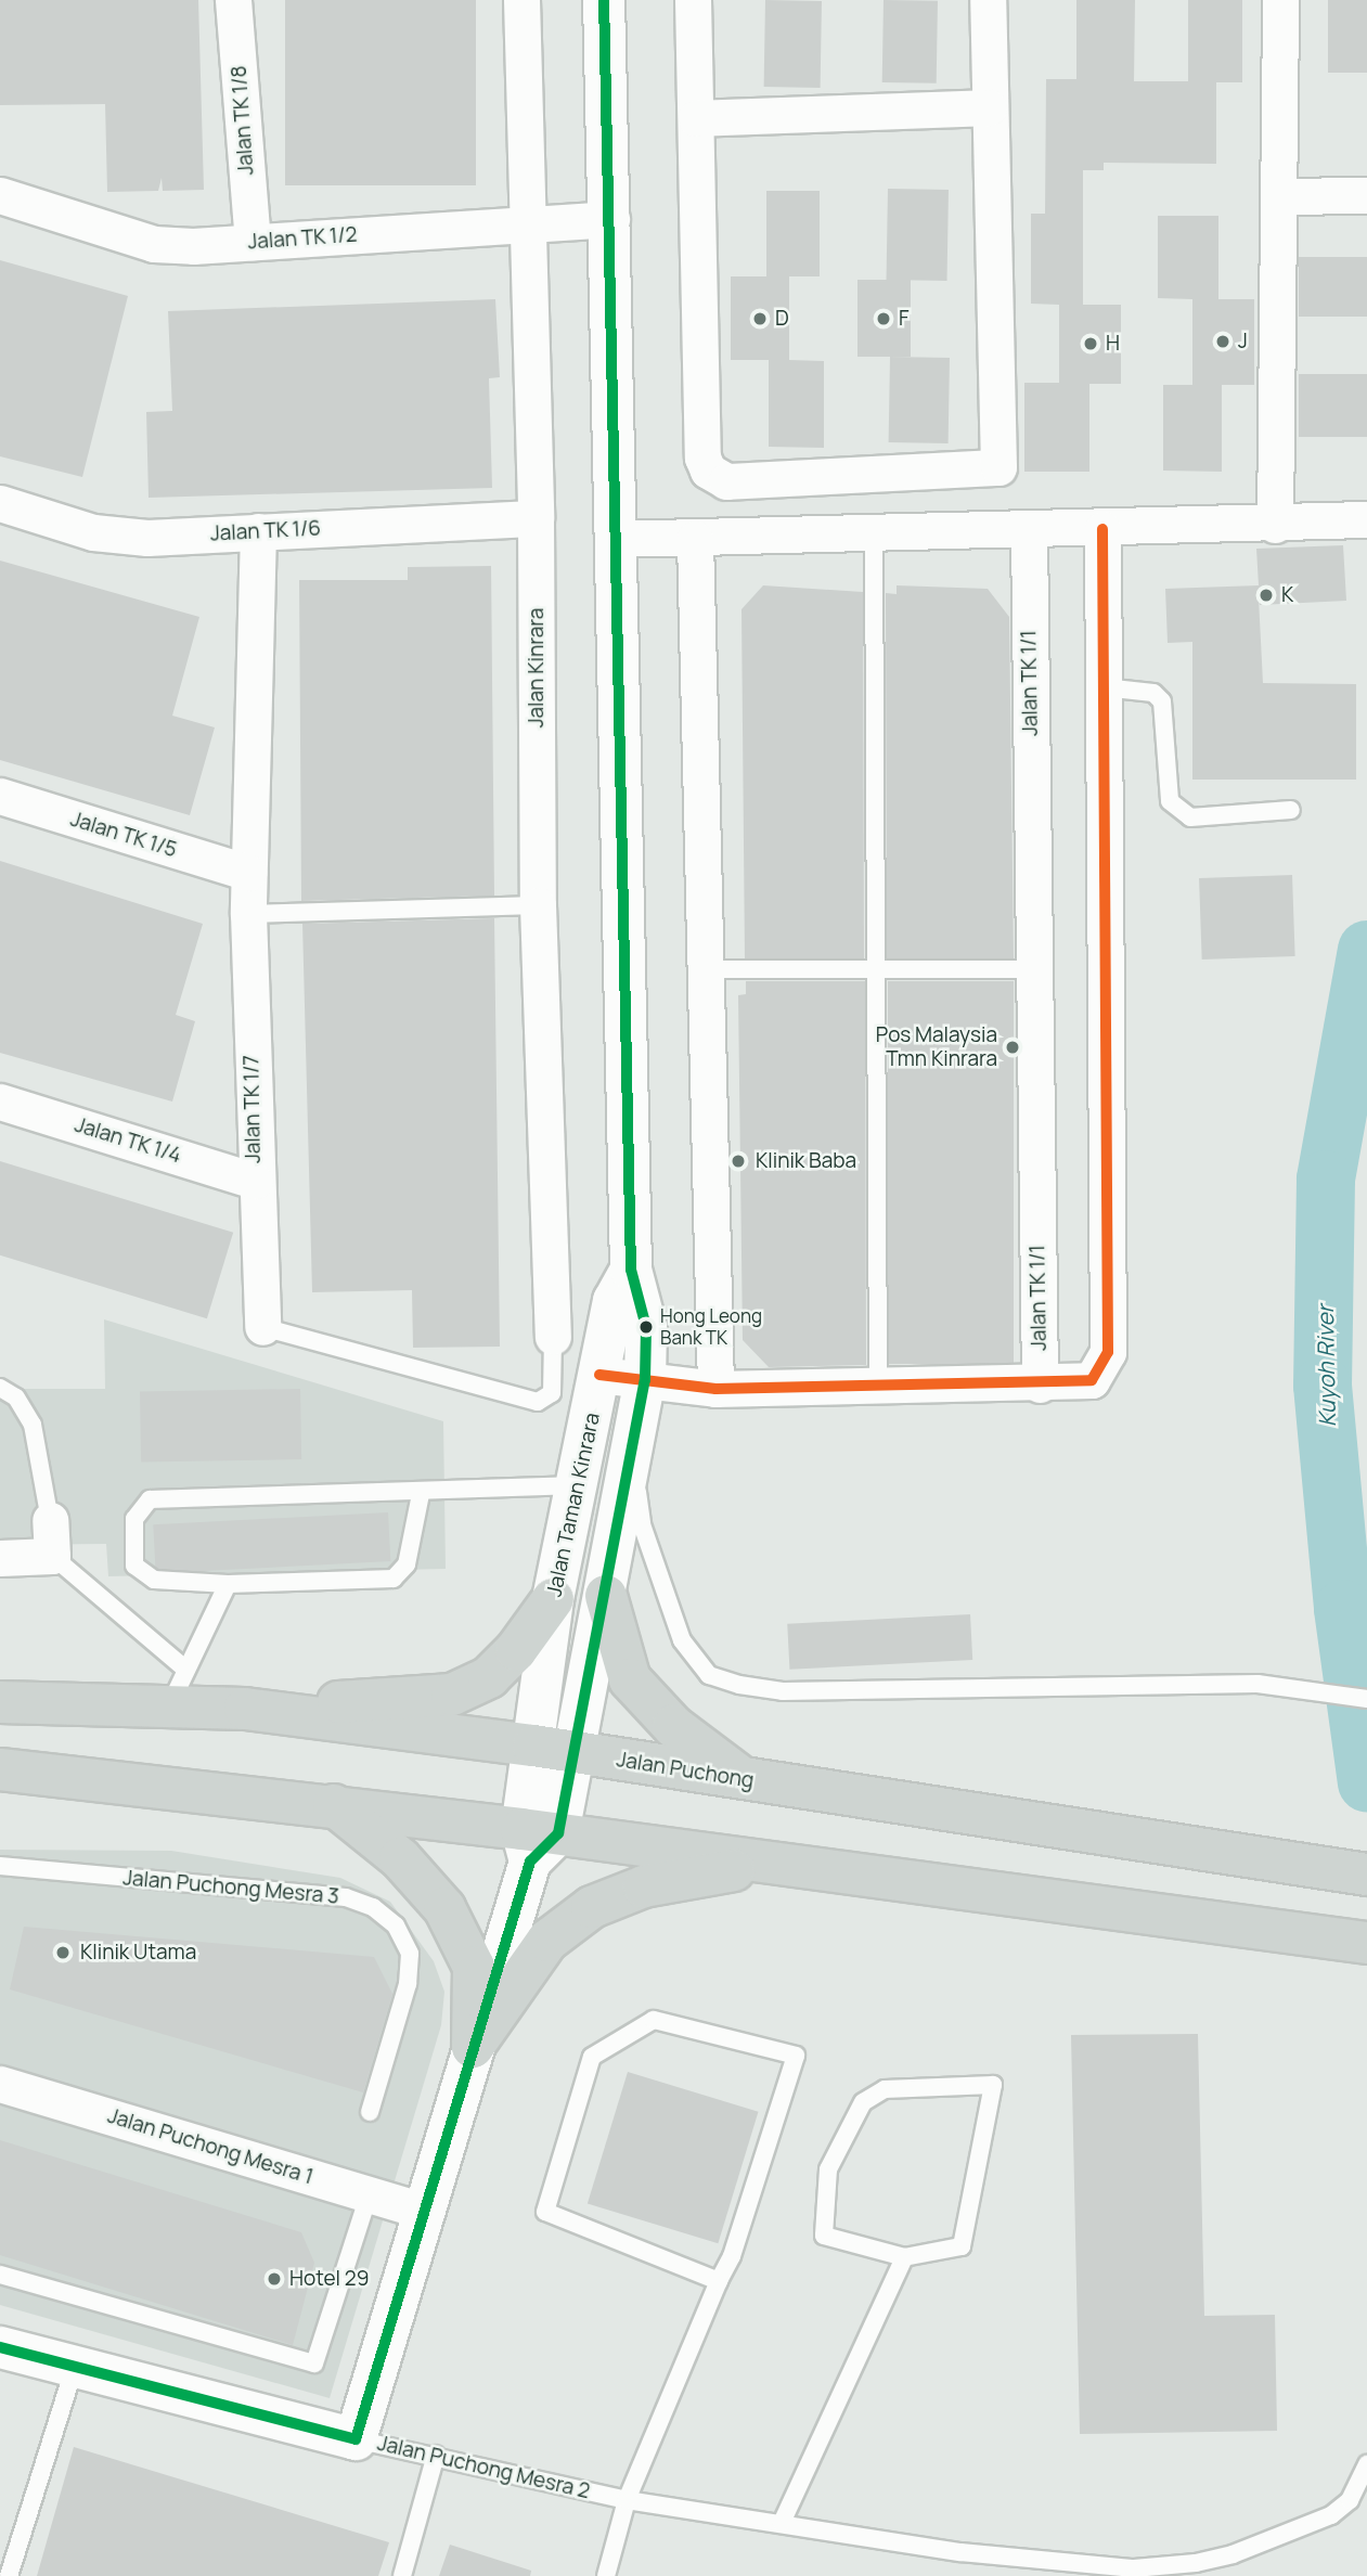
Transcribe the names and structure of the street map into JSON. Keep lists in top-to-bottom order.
{
  "streets": {
    "main road": ["Jalan Puchong"],
    "street": [
      "Jalan TK 1/8",
      "Jalan TK 1/2",
      "Jalan TK 1/6",
      "Jalan Kinrara",
      "Jalan TK 1/1",
      "Jalan TK 1/5",
      "Jalan TK 1/7",
      "Jalan TK 1/4",
      "Jalan Taman Kinrara",
      "Jalan Puchong Mesra 1",
      "Jalan Puchong Mesra 2"
    ],
    "lane": ["Jalan Puchong Mesra 3"]
  },
  "crossings": [
    ["Jalan TK 1/8", "Jalan TK 1/2"],
    ["Jalan TK 1/2", "Jalan Kinrara"],
    ["Jalan TK 1/2", "Jalan Taman Kinrara"],
    ["Jalan TK 1/6", "Jalan Kinrara"],
    ["Jalan TK 1/6", "Jalan TK 1/7"],
    ["Jalan Kinrara", "Jalan TK 1/7"],
    ["Jalan TK 1/5", "Jalan TK 1/7"],
    ["Jalan TK 1/7", "Jalan TK 1/4"],
    ["Jalan Taman Kinrara", "Jalan Puchong"]
  ],
  "water": ["Kuyoh River"],
  "places": [
    "D",
    "F",
    "J",
    "H",
    "K",
    "Pos Malaysia Tmn Kinrara",
    "Klinik Baba",
    "Hong Leong Bank TK",
    "Klinik Utama",
    "Hotel 29"
  ]
}
